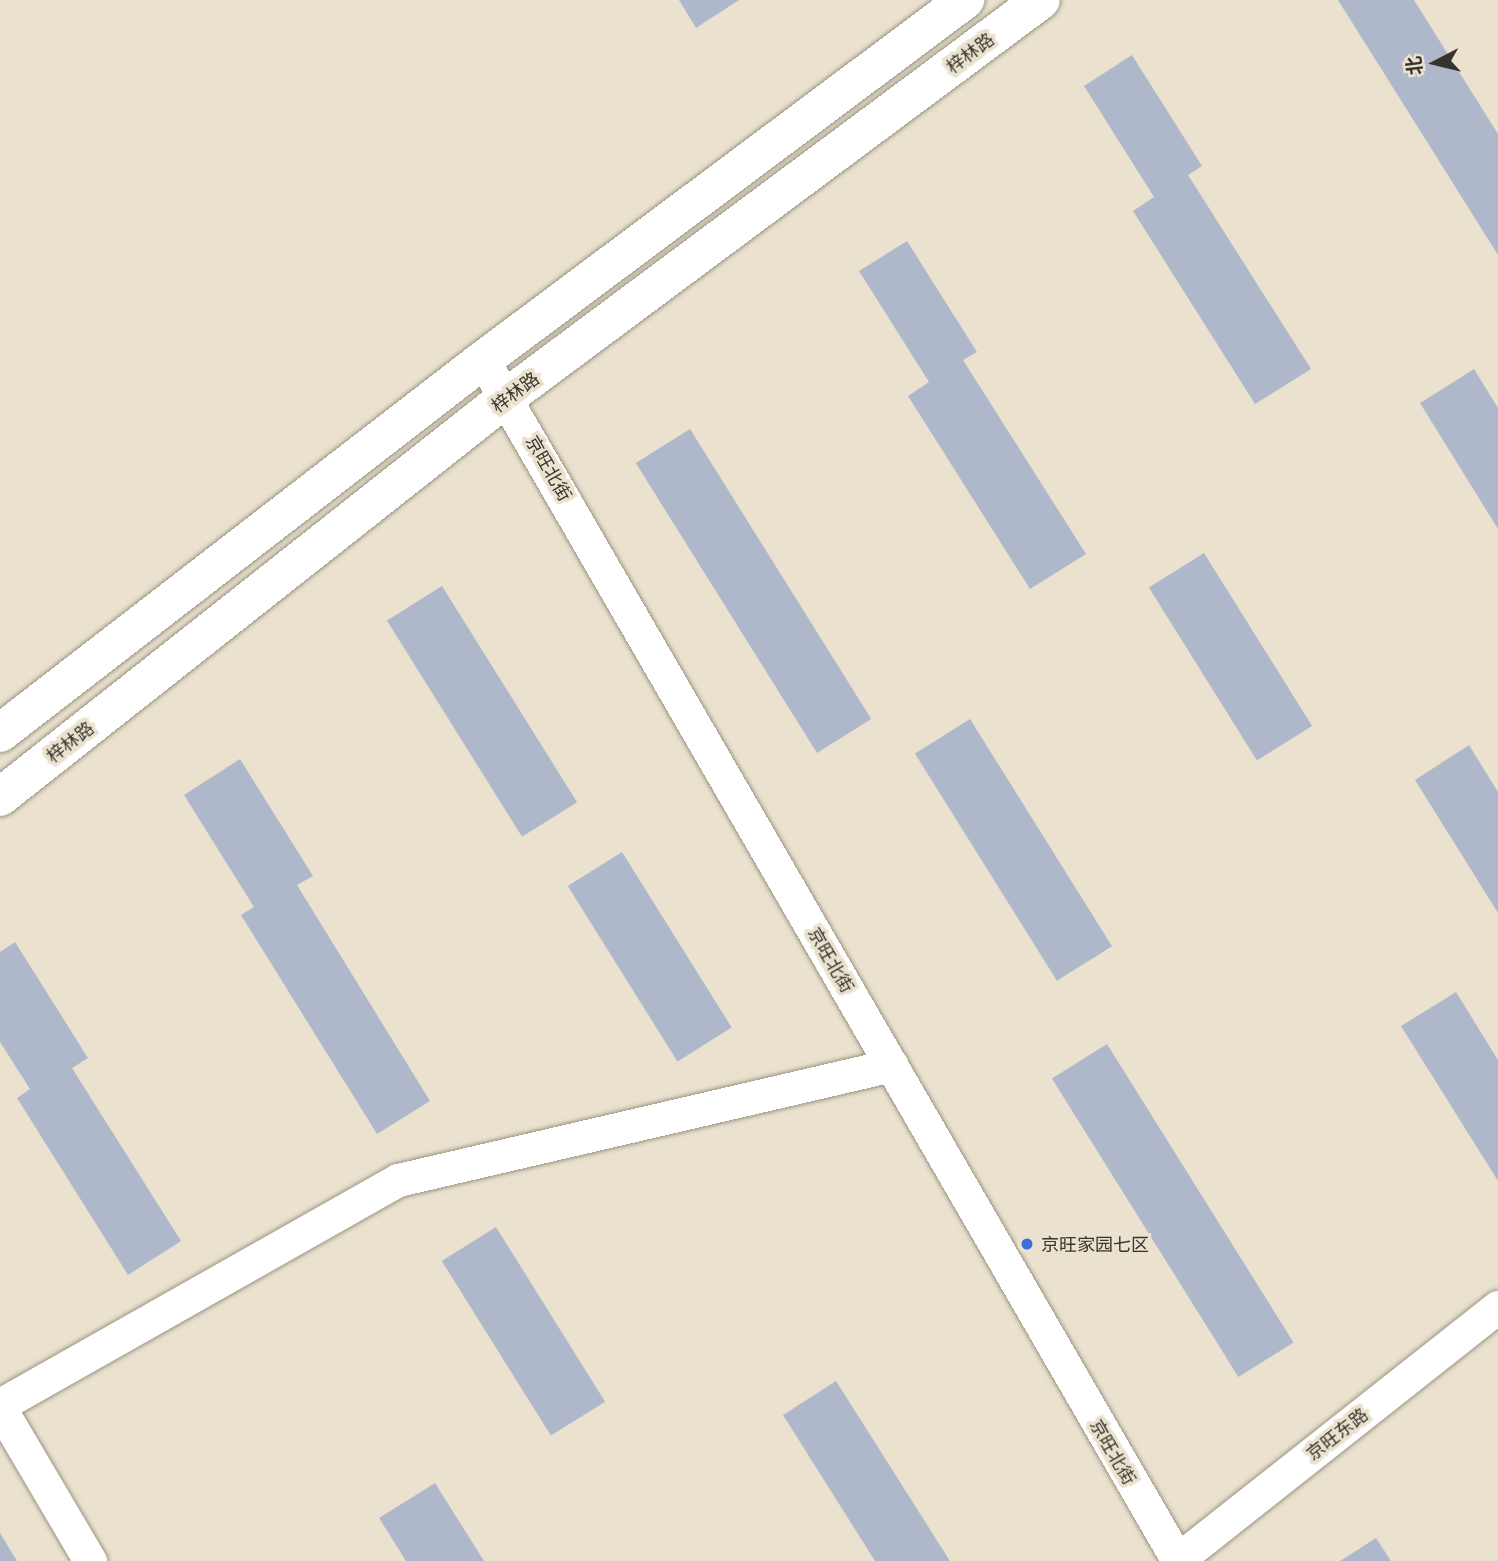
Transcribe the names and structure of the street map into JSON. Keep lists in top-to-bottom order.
{
  "streets": {
    "main road": ["梓林路"],
    "street": ["京旺北街", "京旺东路"]
  },
  "crossings": [
    ["梓林路", "京旺北街"],
    ["京旺北街", "京旺东路"]
  ],
  "places": ["京旺家园七区"],
  "north": "left"
}
